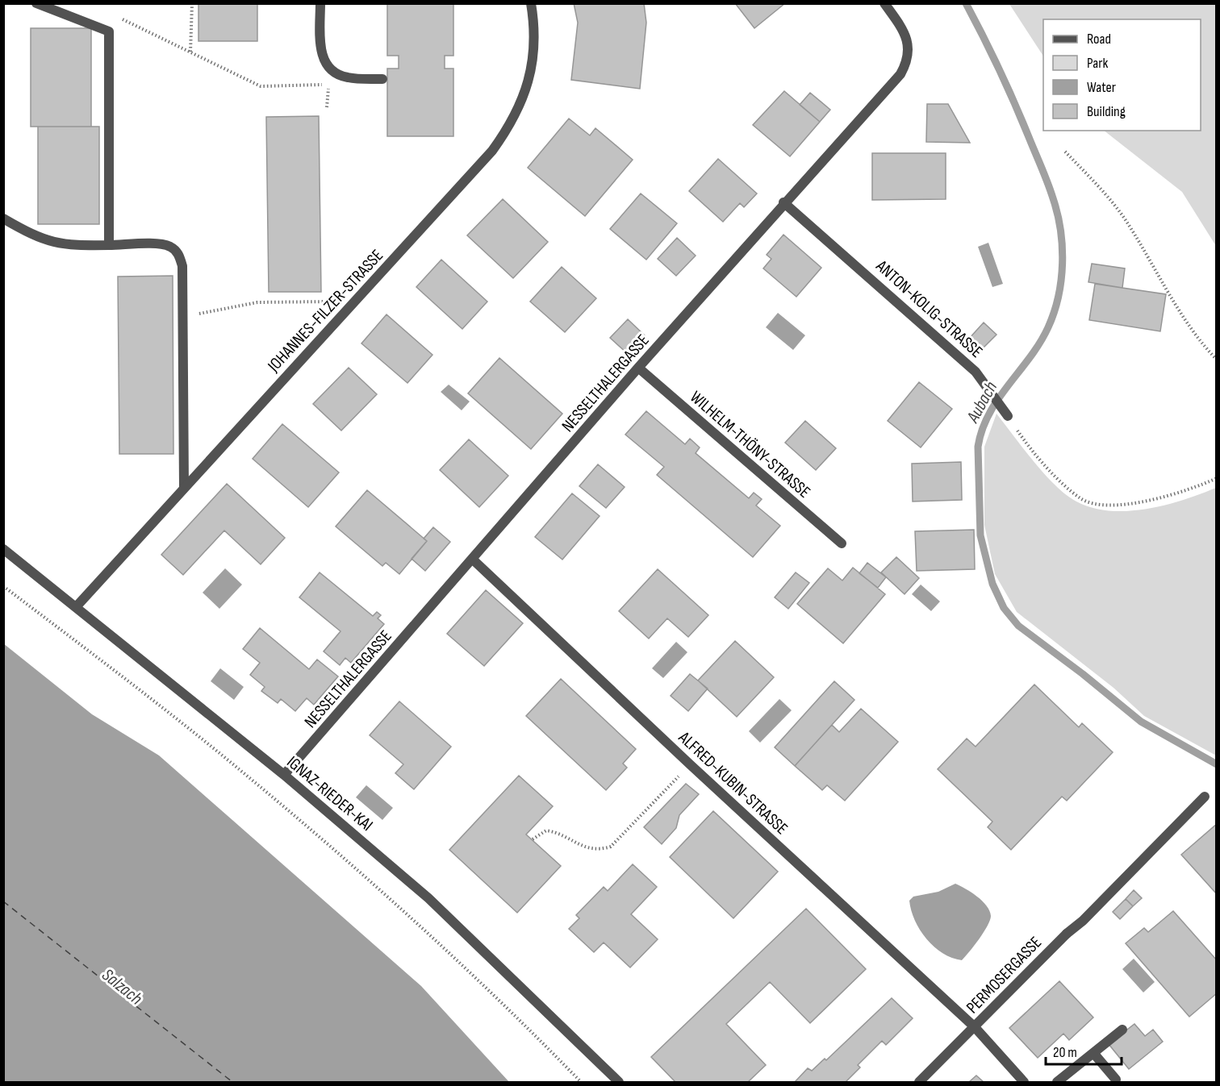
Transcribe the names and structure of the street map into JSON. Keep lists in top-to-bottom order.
{
  "streets": {
    "street": [
      "ANTON-KOLIG-STRASSE",
      "JOHANNES-FILZER-STRASSE",
      "NESSELTHALERGASSE",
      "WILHELM-THÖNY-STRASSE",
      "ALFRED-KUBIN-STRASSE",
      "IGNAZ-RIEDER-KAI",
      "PERMOSERGASSE"
    ]
  },
  "crossings": [
    ["ANTON-KOLIG-STRASSE", "NESSELTHALERGASSE"],
    ["JOHANNES-FILZER-STRASSE", "IGNAZ-RIEDER-KAI"],
    ["NESSELTHALERGASSE", "WILHELM-THÖNY-STRASSE"],
    ["NESSELTHALERGASSE", "ALFRED-KUBIN-STRASSE"],
    ["NESSELTHALERGASSE", "IGNAZ-RIEDER-KAI"],
    ["ALFRED-KUBIN-STRASSE", "PERMOSERGASSE"]
  ],
  "water": ["Aubach", "Salzach"],
  "legend": [
    "Road",
    "Park",
    "Water",
    "Building"
  ],
  "scale_bar": "20 m"
}
